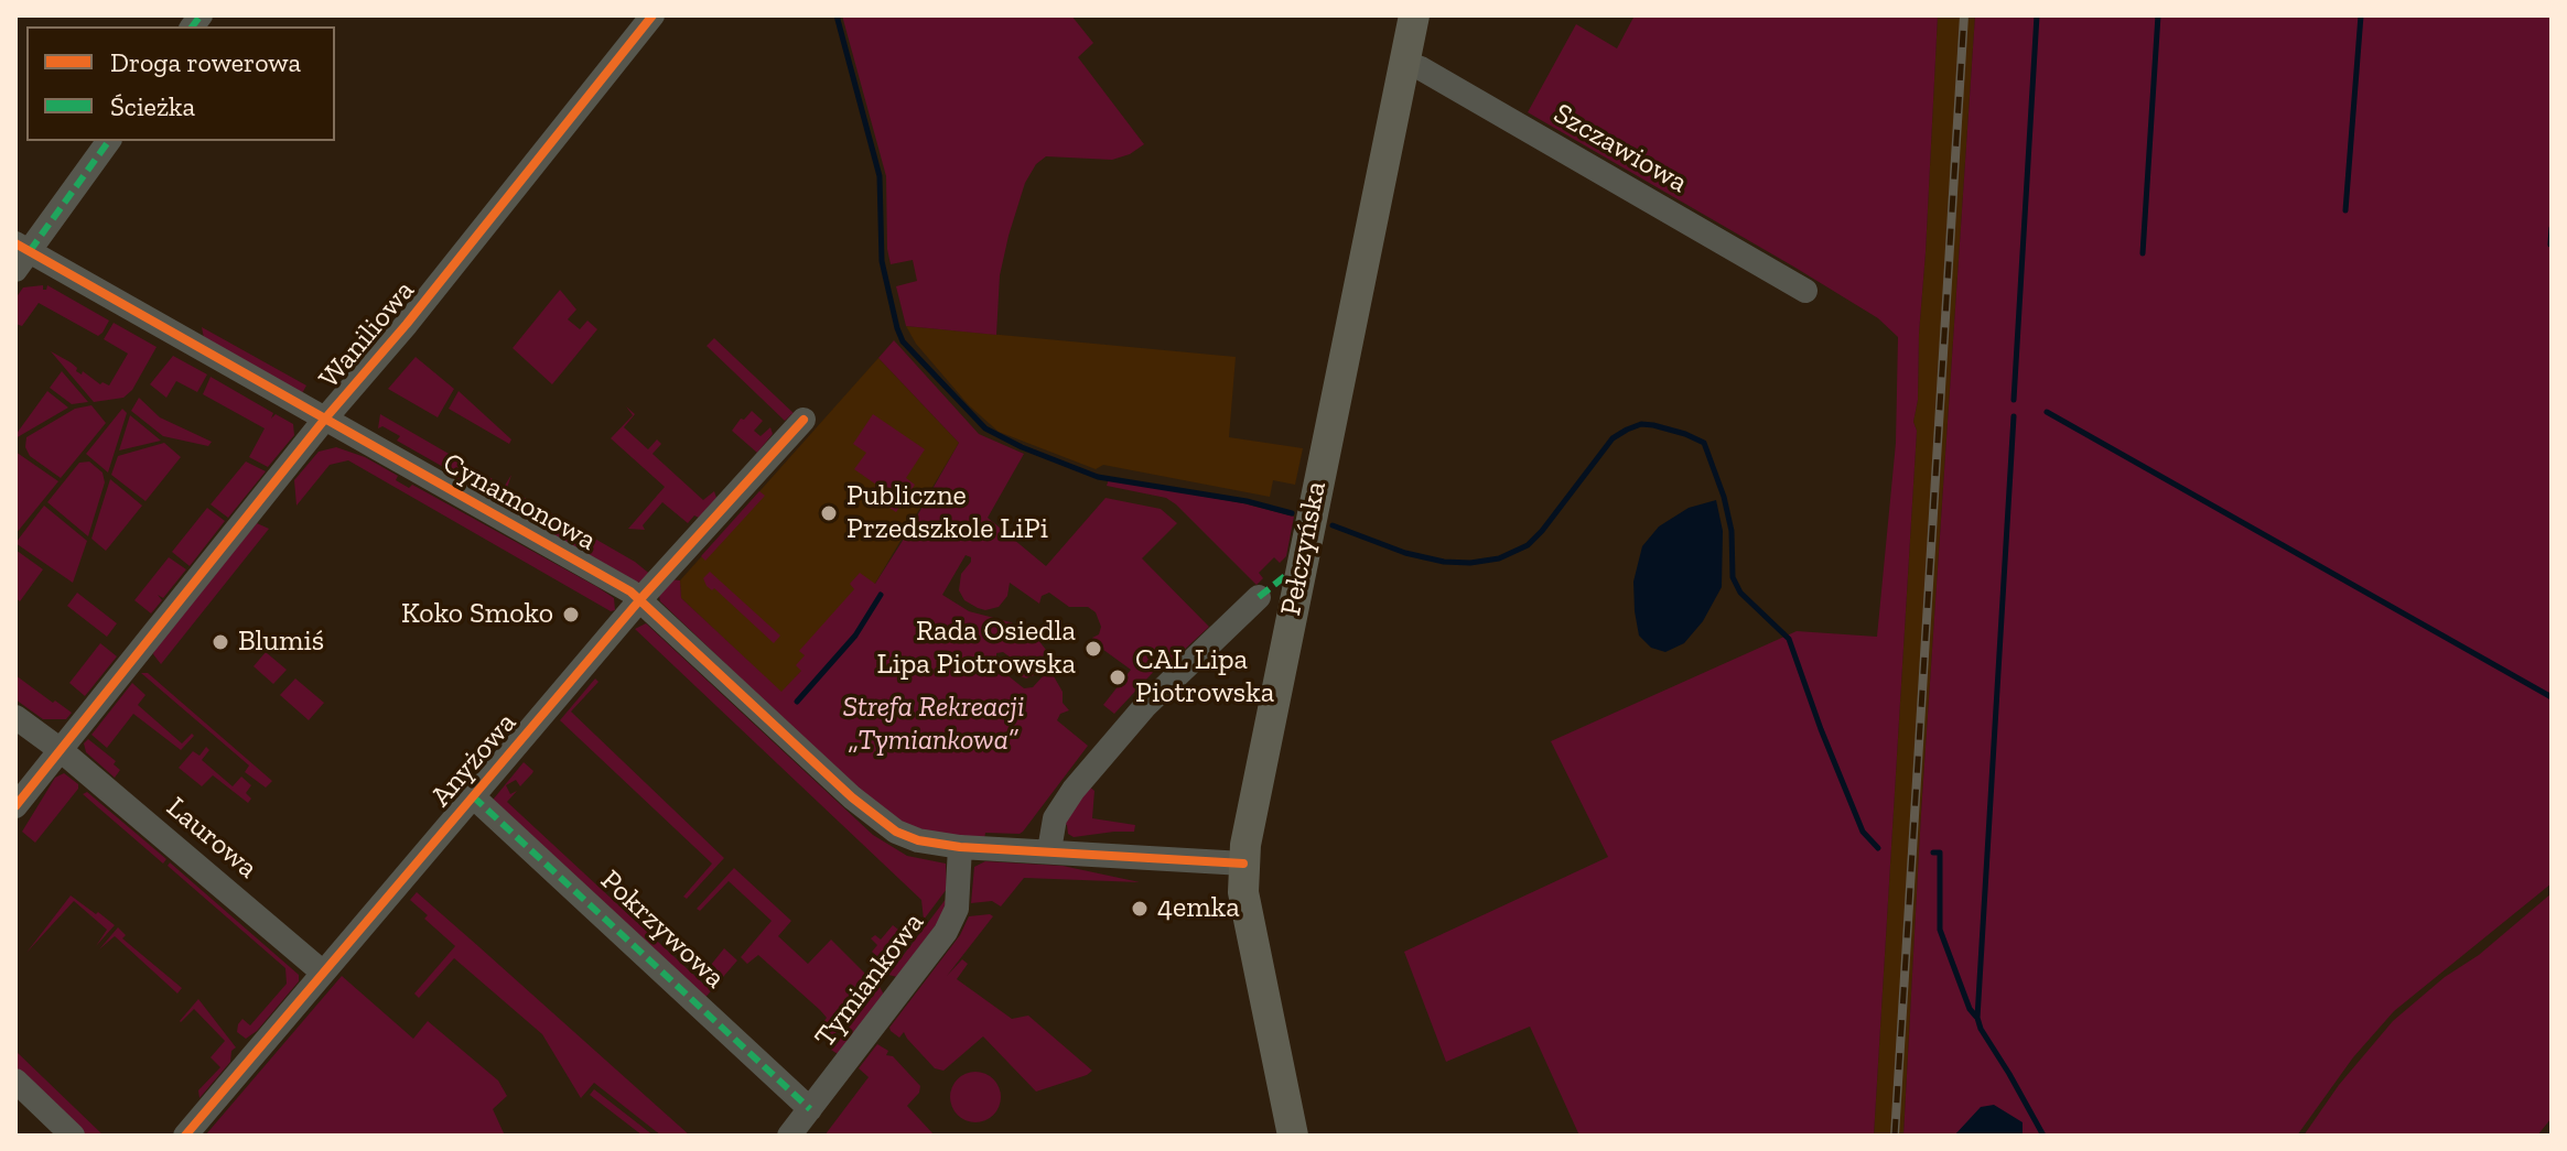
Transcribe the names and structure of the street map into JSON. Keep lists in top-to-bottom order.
{
  "streets": {
    "main road": ["Pełczyńska"],
    "street": [
      "Szczawiowa",
      "Waniliowa",
      "Cynamonowa",
      "Anyżowa",
      "Laurowa",
      "Pokrzywowa",
      "Tymiankowa"
    ]
  },
  "crossings": [
    ["Szczawiowa", "Pełczyńska"],
    ["Waniliowa", "Cynamonowa"],
    ["Waniliowa", "Laurowa"],
    ["Cynamonowa", "Anyżowa"],
    ["Cynamonowa", "Tymiankowa"],
    ["Anyżowa", "Laurowa"],
    ["Anyżowa", "Pokrzywowa"],
    ["Pokrzywowa", "Tymiankowa"]
  ],
  "parks": ["Strefa Rekreacji „Tymiankowa”"],
  "places": [
    "Publiczne Przedszkole LiPi",
    "Koko Smoko",
    "Blumiś",
    "Rada Osiedla Lipa Piotrowska",
    "CAL Lipa Piotrowska",
    "4emka"
  ],
  "legend": ["Droga rowerowa", "Ścieżka"]
}
